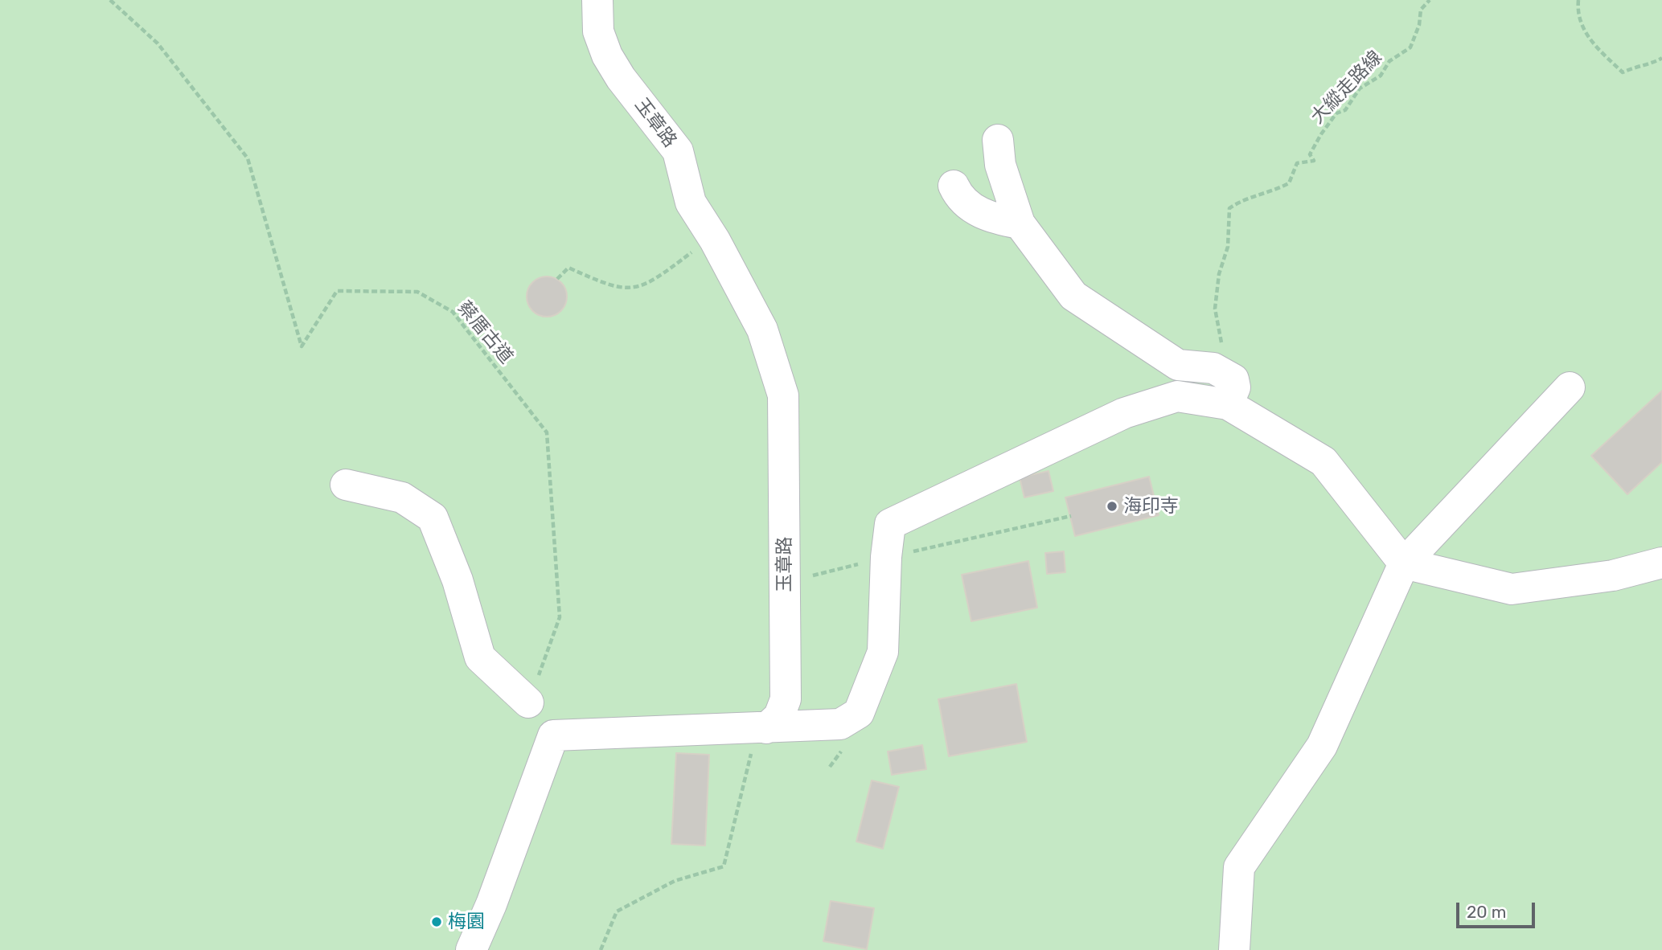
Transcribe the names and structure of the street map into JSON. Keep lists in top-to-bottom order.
{
  "streets": {
    "street": ["玉章路"],
    "path": ["大縱走路線", "蔡厝古道"]
  },
  "places": ["海印寺", "梅園"],
  "scale_bar": "20 m"
}
